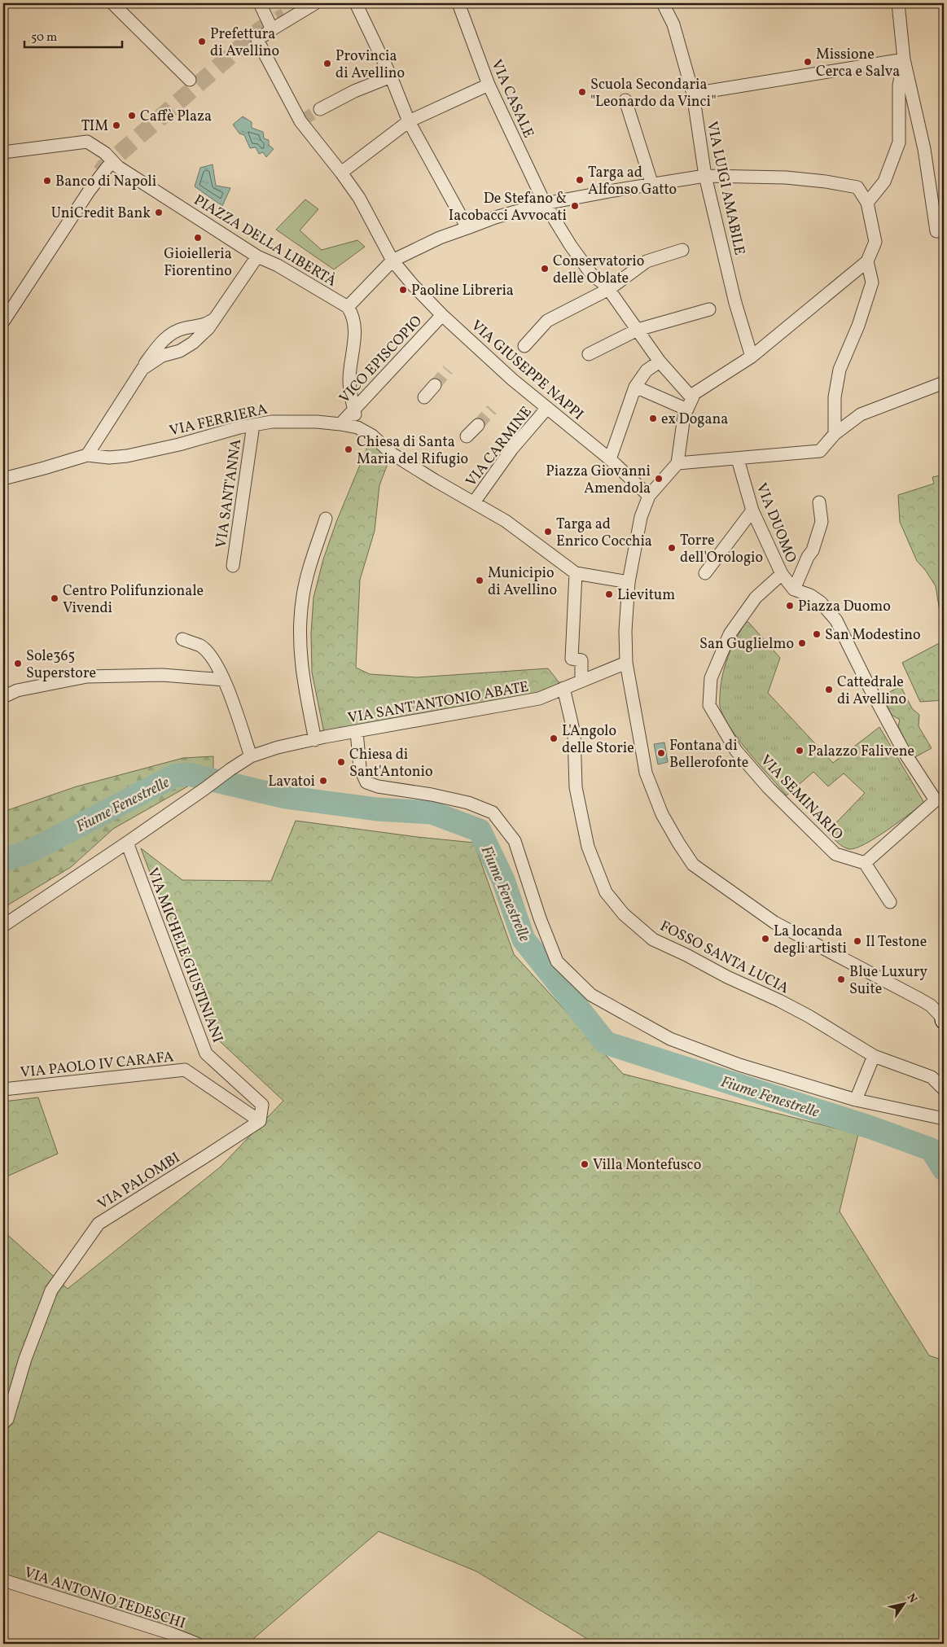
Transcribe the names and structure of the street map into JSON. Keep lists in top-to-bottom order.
{
  "streets": {
    "street": [
      "VIA CASALE",
      "VIA LUIGI AMABILE",
      "PIAZZA DELLA LIBERTÀ",
      "VICO EPISCOPIO",
      "VIA GIUSEPPE NAPPI",
      "VIA FERRIERA",
      "VIA CARMINE",
      "VIA SANT'ANNA",
      "VIA DUOMO",
      "VIA SANT'ANTONIO ABATE",
      "VIA SEMINARIO",
      "VIA MICHELE GIUSTINIANI",
      "FOSSO SANTA LUCIA",
      "VIA PAOLO IV CARAFA",
      "VIA PALOMBI",
      "VIA ANTONIO TEDESCHI"
    ]
  },
  "crossings": [
    ["VICO EPISCOPIO", "VIA GIUSEPPE NAPPI"],
    ["VICO EPISCOPIO", "VIA FERRIERA"],
    ["VIA GIUSEPPE NAPPI", "VIA CARMINE"],
    ["VIA FERRIERA", "VIA SANT'ANNA"],
    ["VIA DUOMO", "VIA SEMINARIO"],
    ["VIA SANT'ANTONIO ABATE", "VIA MICHELE GIUSTINIANI"],
    ["VIA SANT'ANTONIO ABATE", "FOSSO SANTA LUCIA"],
    ["VIA MICHELE GIUSTINIANI", "VIA PAOLO IV CARAFA"],
    ["VIA MICHELE GIUSTINIANI", "VIA PALOMBI"],
    ["VIA PAOLO IV CARAFA", "VIA PALOMBI"]
  ],
  "water": ["Fiume Fenestrelle"],
  "places": [
    "Prefettura di Avellino",
    "Missione Cerca e Salva",
    "Provincia di Avellino",
    "Scuola Secondaria \"Leonardo da Vinci\"",
    "Caffè Plaza",
    "TIM",
    "Targa ad Alfonso Gatto",
    "Banco di Napoli",
    "De Stefano & Iacobacci Avvocati",
    "UniCredit Bank",
    "Gioielleria Fiorentino",
    "Conservatorio delle Oblate",
    "Paoline Libreria",
    "ex Dogana",
    "Chiesa di Santa Maria del Rifugio",
    "Piazza Giovanni Amendola",
    "Targa ad Enrico Cocchia",
    "Torre dell'Orologio",
    "Municipio di Avellino",
    "Lievitum",
    "Centro Polifunzionale Vivendi",
    "Piazza Duomo",
    "San Modestino",
    "San Guglielmo",
    "Sole365 Superstore",
    "Cattedrale di Avellino",
    "L'Angolo delle Storie",
    "Palazzo Falivene",
    "Fontana di Bellerofonte",
    "Chiesa di Sant'Antonio",
    "Lavatoi",
    "La locanda degli artisti",
    "Il Testone",
    "Blue Luxury Suite",
    "Villa Montefusco"
  ],
  "scale_bar": "50 m",
  "north": "top right"
}
